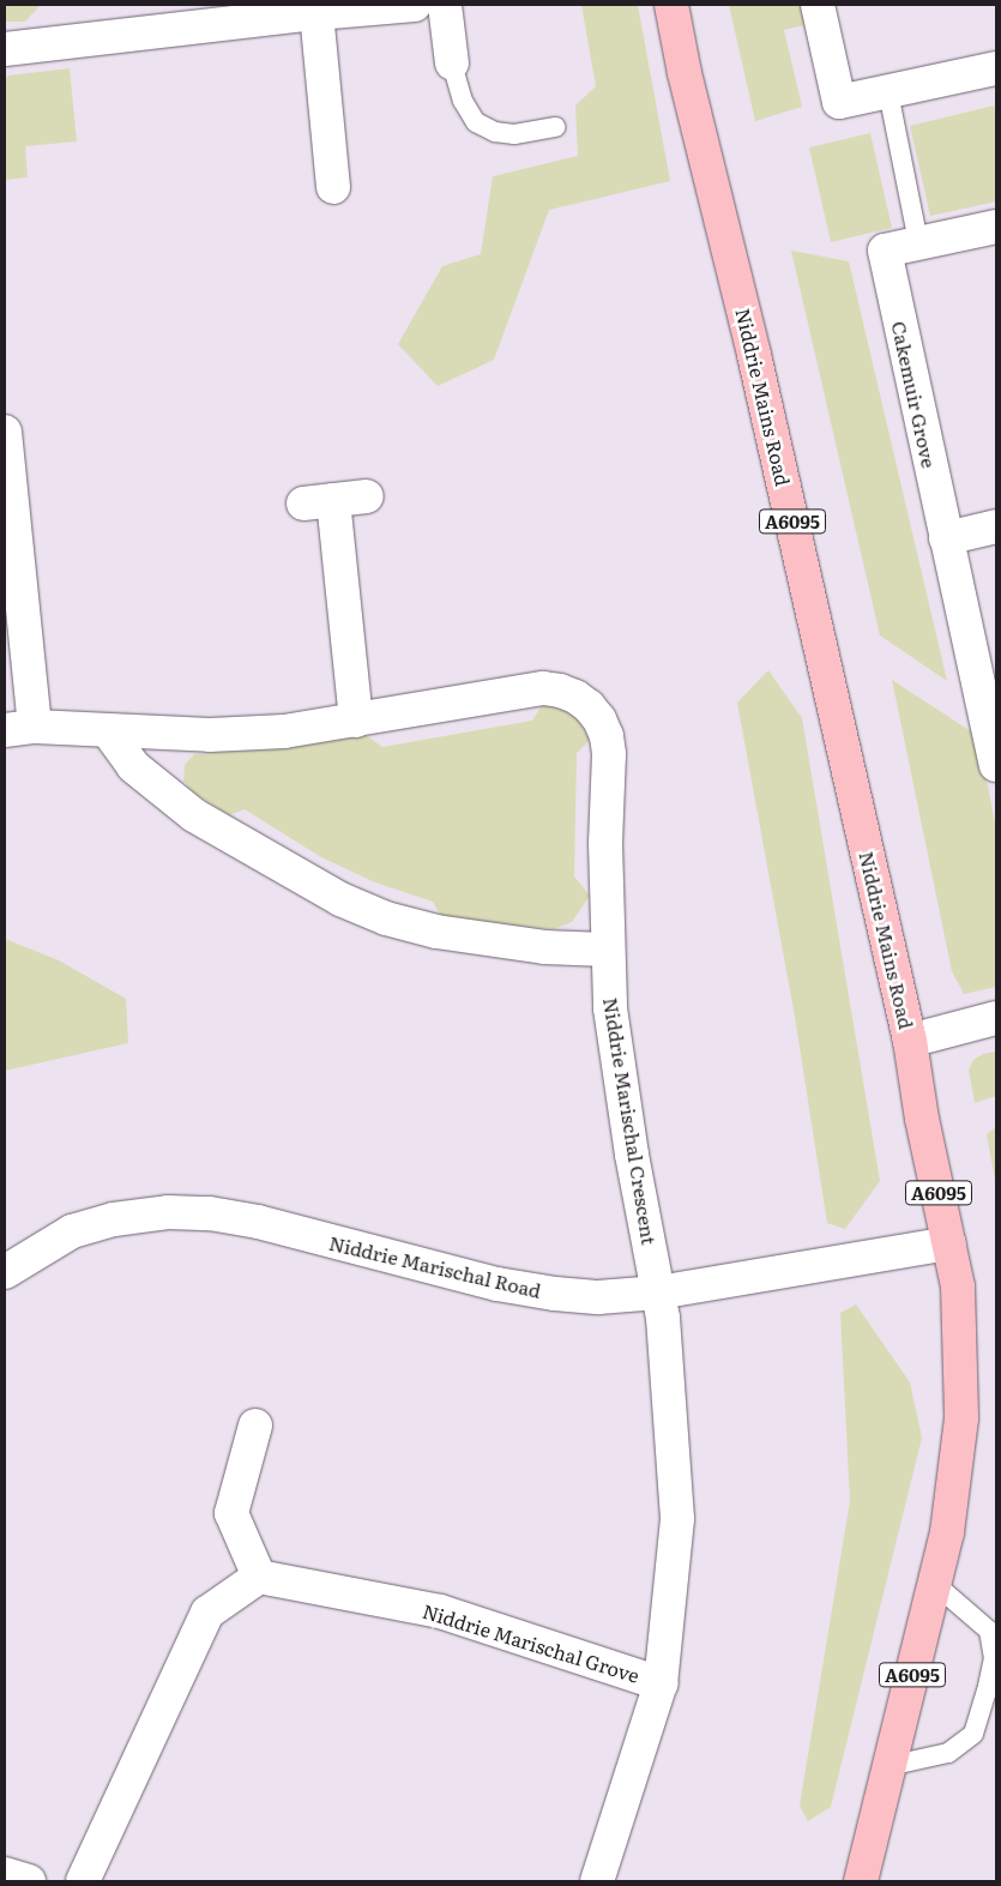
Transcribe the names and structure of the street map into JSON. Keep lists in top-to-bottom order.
{
  "streets": {
    "main road": ["Niddrie Mains Road", "A6095"],
    "street": [
      "Cakemuir Grove",
      "Niddrie Marischal Crescent",
      "Niddrie Marischal Road",
      "Niddrie Marischal Grove"
    ]
  },
  "crossings": [
    ["Niddrie Mains Road", "Niddrie Marischal Road"],
    ["Niddrie Marischal Crescent", "Niddrie Marischal Road"],
    ["Niddrie Marischal Crescent", "Niddrie Marischal Grove"],
    ["Niddrie Marischal Road", "Niddrie Marischal Grove"]
  ]
}
